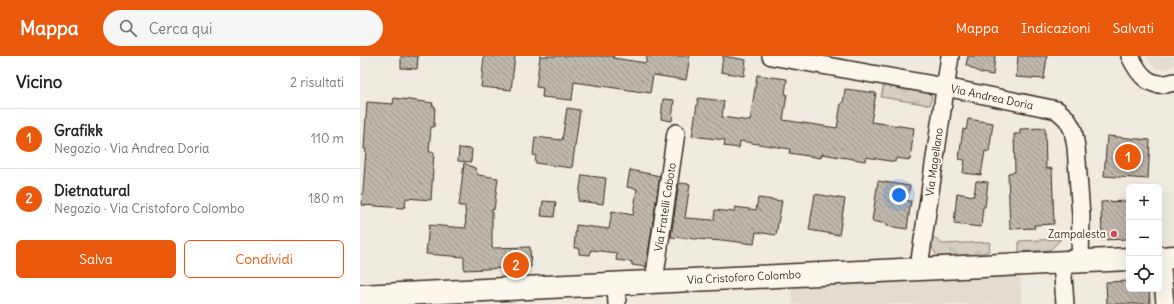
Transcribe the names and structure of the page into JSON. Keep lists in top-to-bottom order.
{
  "streets": {
    "street": [
      "Via Andrea Doria",
      "Via Magellano",
      "Via Fratelli Caboto",
      "Via Cristoforo Colombo"
    ]
  },
  "crossings": [
    ["Via Andrea Doria", "Via Magellano"],
    ["Via Andrea Doria", "Via Cristoforo Colombo"],
    ["Via Magellano", "Via Cristoforo Colombo"],
    ["Via Fratelli Caboto", "Via Cristoforo Colombo"]
  ],
  "places": ["Zampalesta"],
  "page": {
    "header": "Mappa",
    "search": "Cerca qui",
    "nav": ["Mappa", "Indicazioni", "Salvati"],
    "heading": ["Vicino", "2 risultati"],
    "list": [
      {
        "mark": "1",
        "name": "Grafikk",
        "note": "Negozio · Via Andrea Doria",
        "value": "110 m"
      },
      {
        "mark": "2",
        "name": "Dietnatural",
        "note": "Negozio · Via Cristoforo Colombo",
        "value": "180 m"
      }
    ],
    "pins": ["1", "2"],
    "map_buttons": ["+", "−"],
    "buttons": ["Salva", "Condividi"]
  }
}
